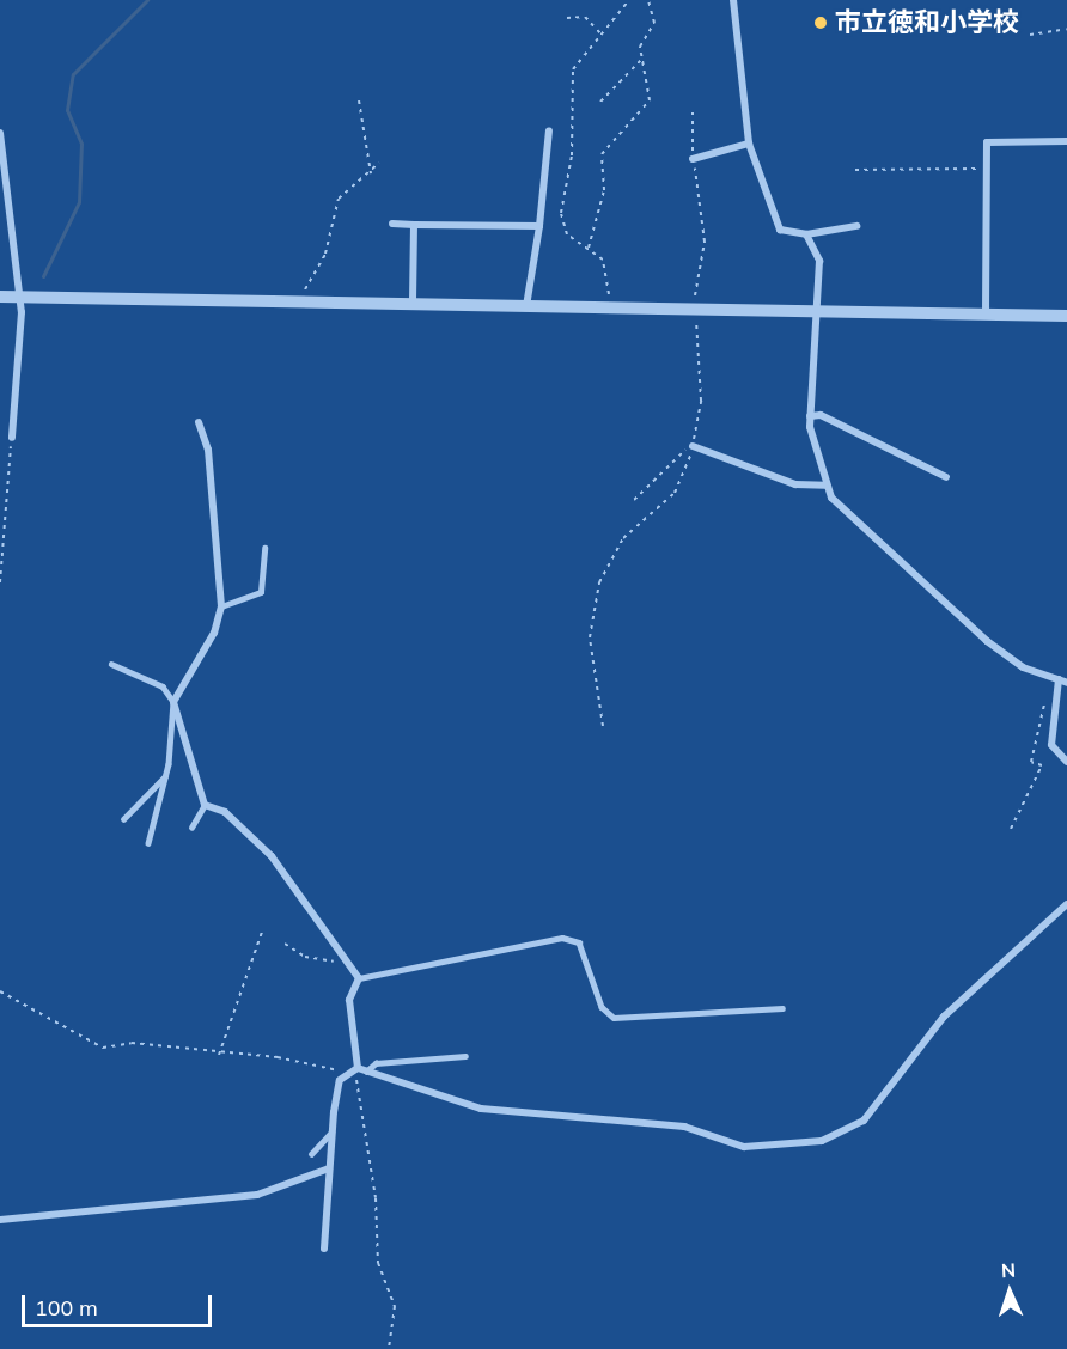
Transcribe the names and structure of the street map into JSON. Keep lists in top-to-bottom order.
{
  "places": ["市立徳和小学校"],
  "scale_bar": "100 m",
  "north": "top"
}
